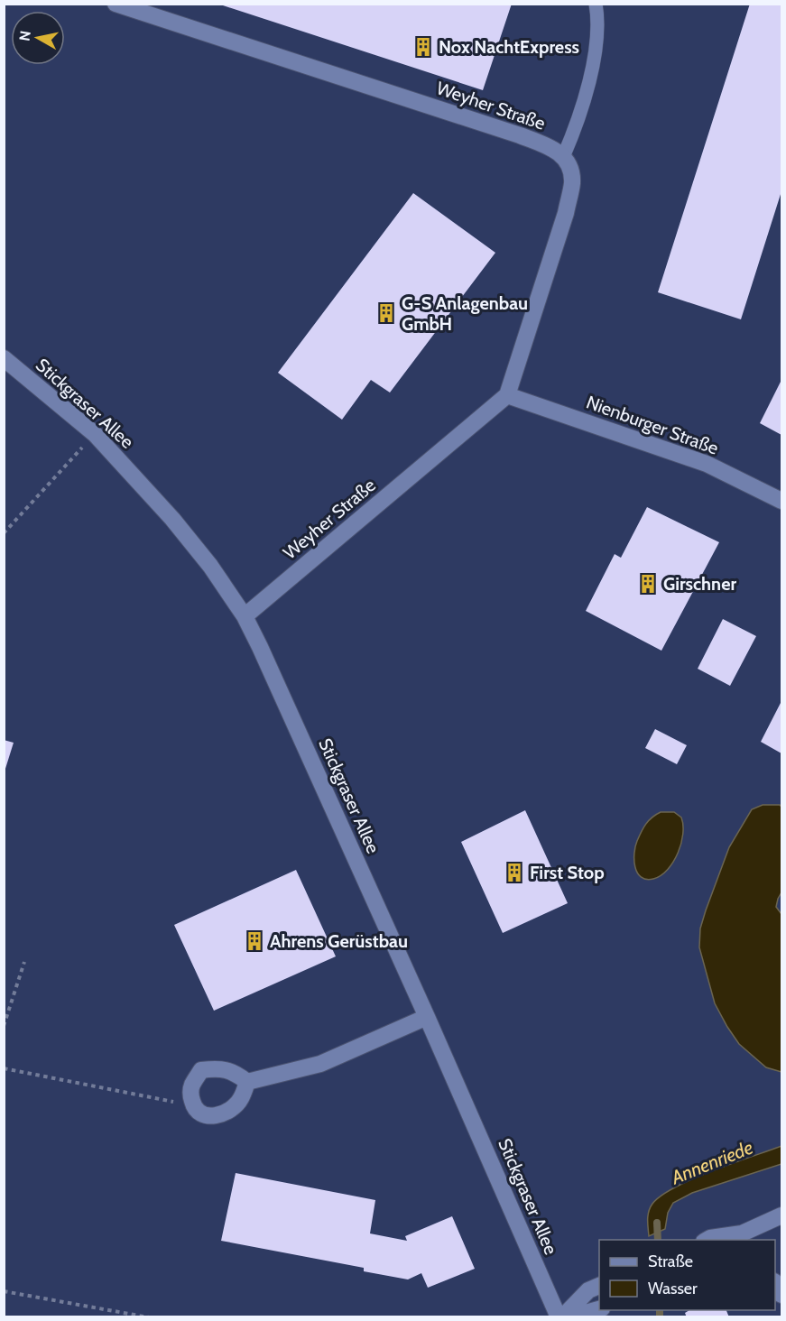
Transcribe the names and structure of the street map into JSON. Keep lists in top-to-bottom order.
{
  "streets": {
    "street": ["Weyher Straße", "Stickgraser Allee", "Nienburger Straße"]
  },
  "crossings": [
    ["Weyher Straße", "Stickgraser Allee"],
    ["Weyher Straße", "Nienburger Straße"]
  ],
  "water": ["Annenriede"],
  "places": {
    "building": [
      "Nox NachtExpress",
      "G-S Anlagenbau GmbH",
      "Girschner",
      "First Stop",
      "Ahrens Gerüstbau"
    ]
  },
  "legend": ["Straße", "Wasser"],
  "north": "left"
}
